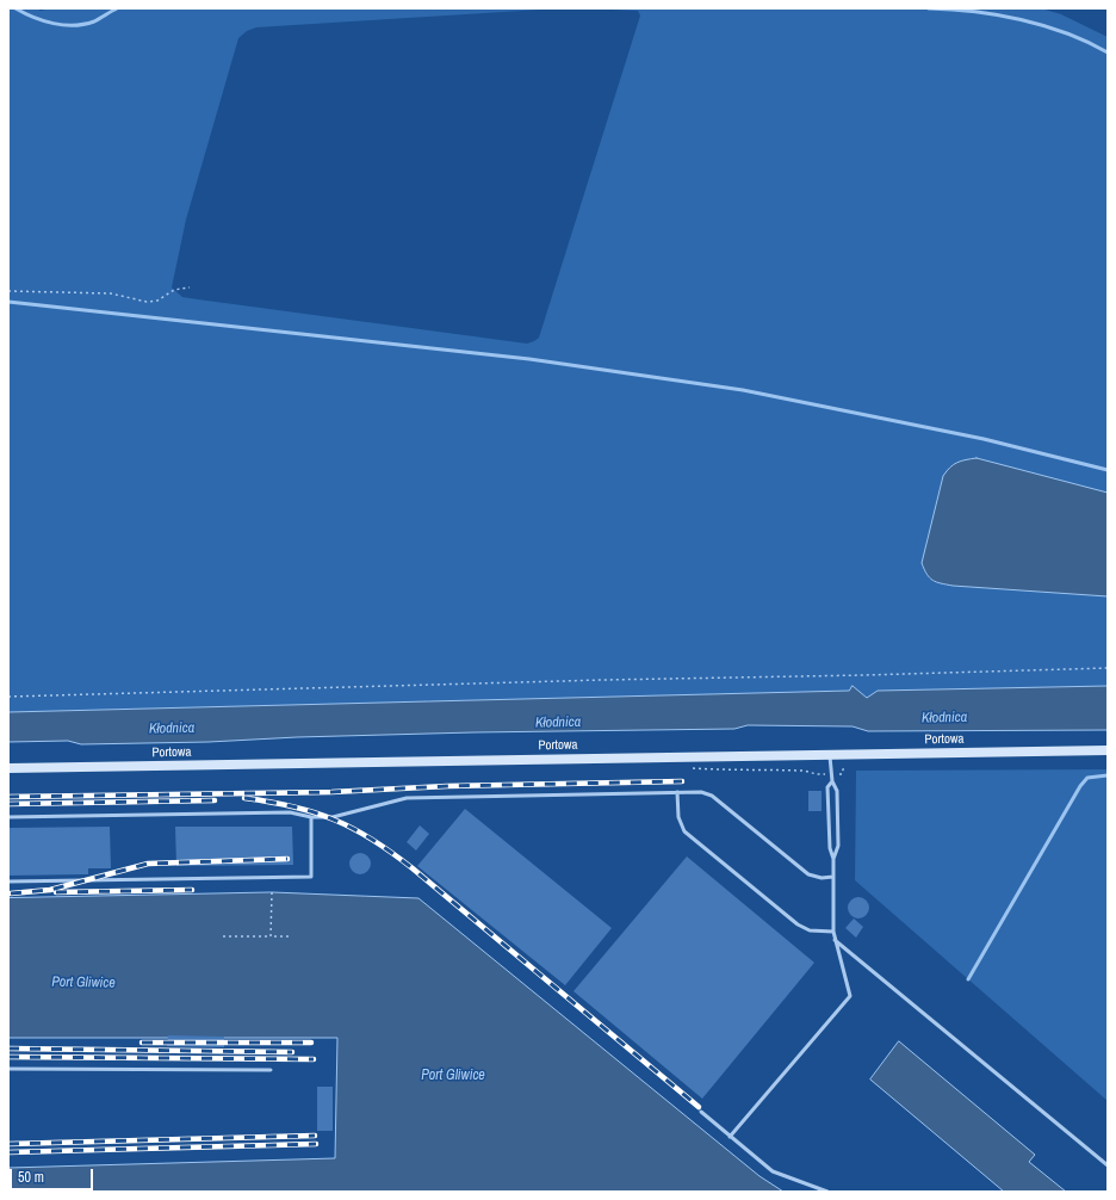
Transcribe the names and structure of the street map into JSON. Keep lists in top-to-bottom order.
{
  "streets": {
    "street": ["Portowa"]
  },
  "water": ["Kłodnica", "Port Gliwice"],
  "scale_bar": "50 m"
}
